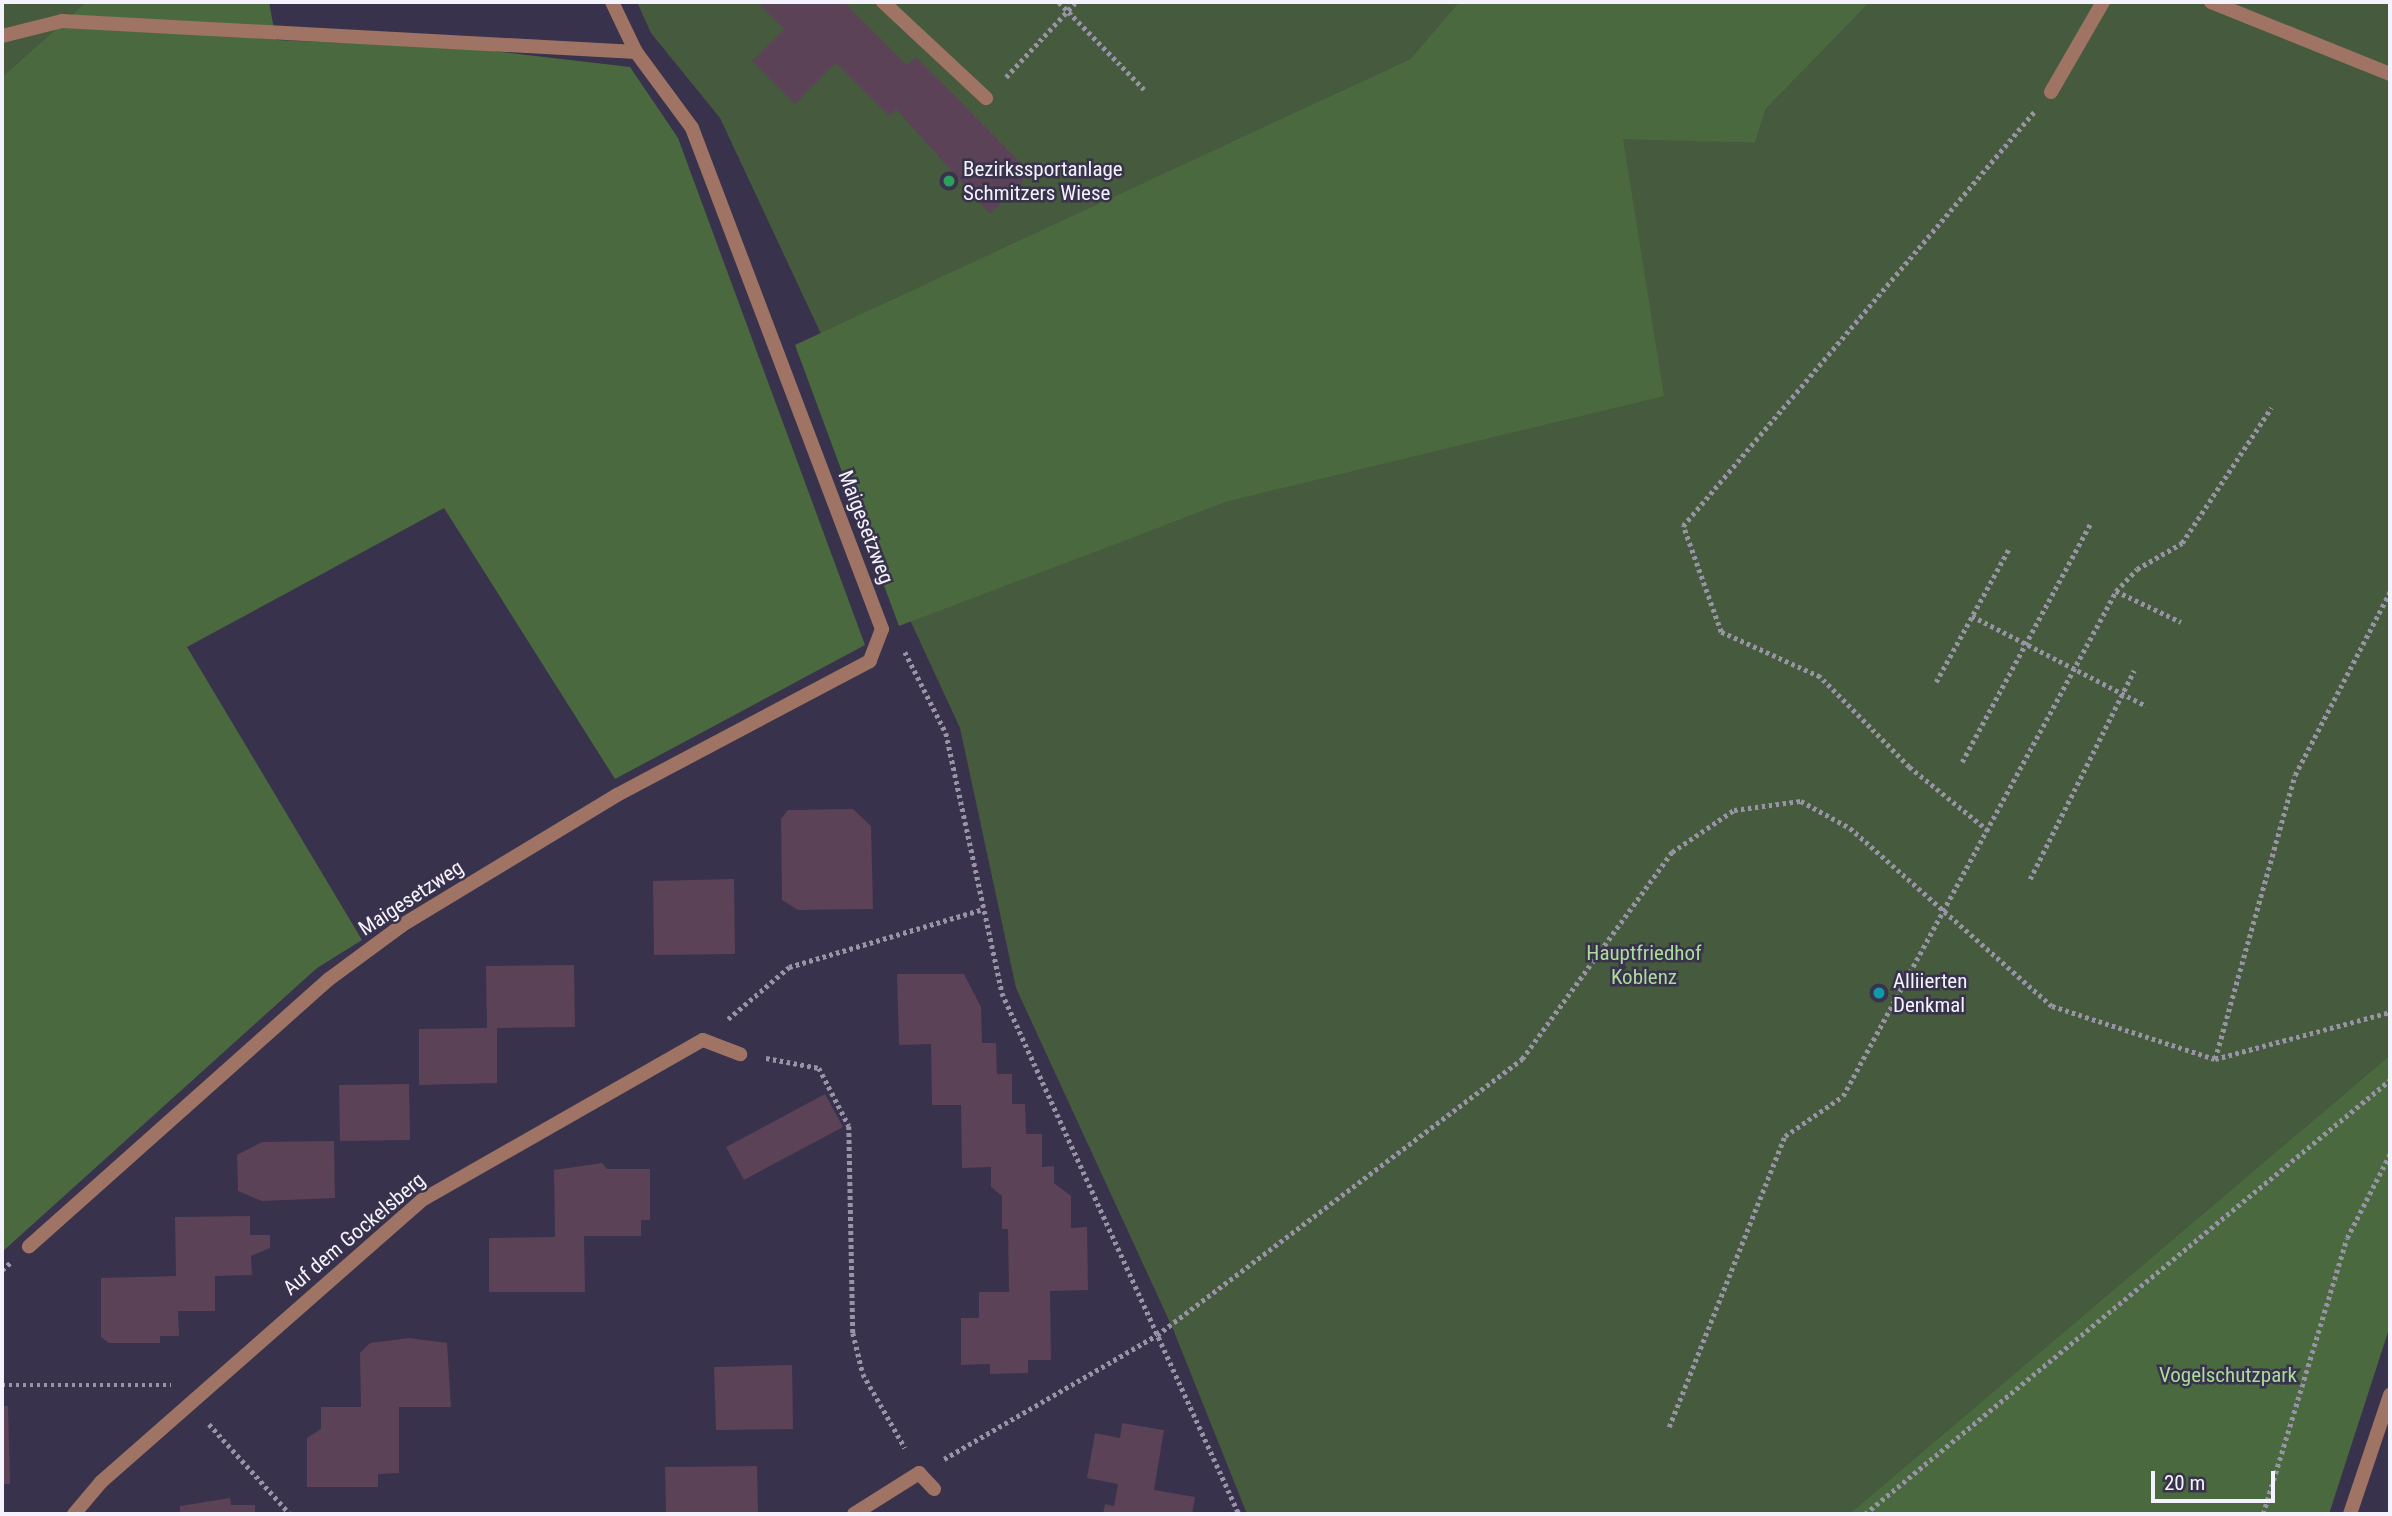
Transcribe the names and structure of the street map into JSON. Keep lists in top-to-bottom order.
{
  "streets": {
    "street": ["Maigesetzweg", "Auf dem Gockelsberg"]
  },
  "parks": ["Hauptfriedhof Koblenz", "Vogelschutzpark"],
  "places": ["Bezirkssportanlage Schmitzers Wiese", "Alliierten Denkmal"],
  "scale_bar": "20 m"
}
